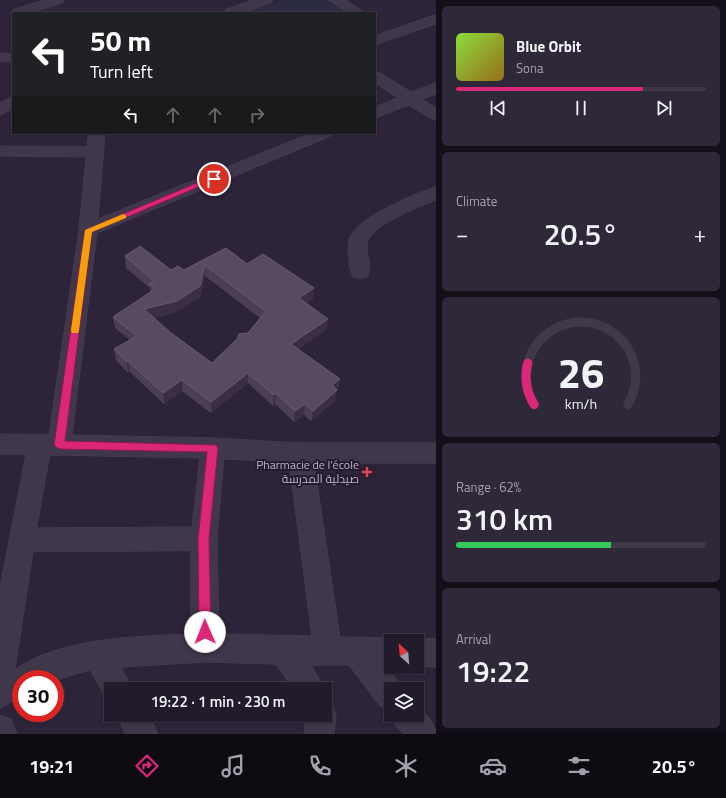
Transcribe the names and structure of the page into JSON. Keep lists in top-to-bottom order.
{
  "places": {
    "health": ["Pharmacie de l'école صيدلية المدرسة"]
  },
  "north": "top left",
  "page": {
    "turn": ["50 m", "Turn left"],
    "song": ["Blue Orbit", "Sona"],
    "tile": [
      "Climate",
      ["Range · 62%", "310 km"],
      ["Arrival", "19:22"]
    ],
    "heat": ["−", "20.5°", "+"],
    "limit": "30",
    "trip": "19:22 · 1 min · 230 m",
    "tabs": ["19:21", "20.5°"],
    "gauge": ["26", "km/h"]
  }
}
